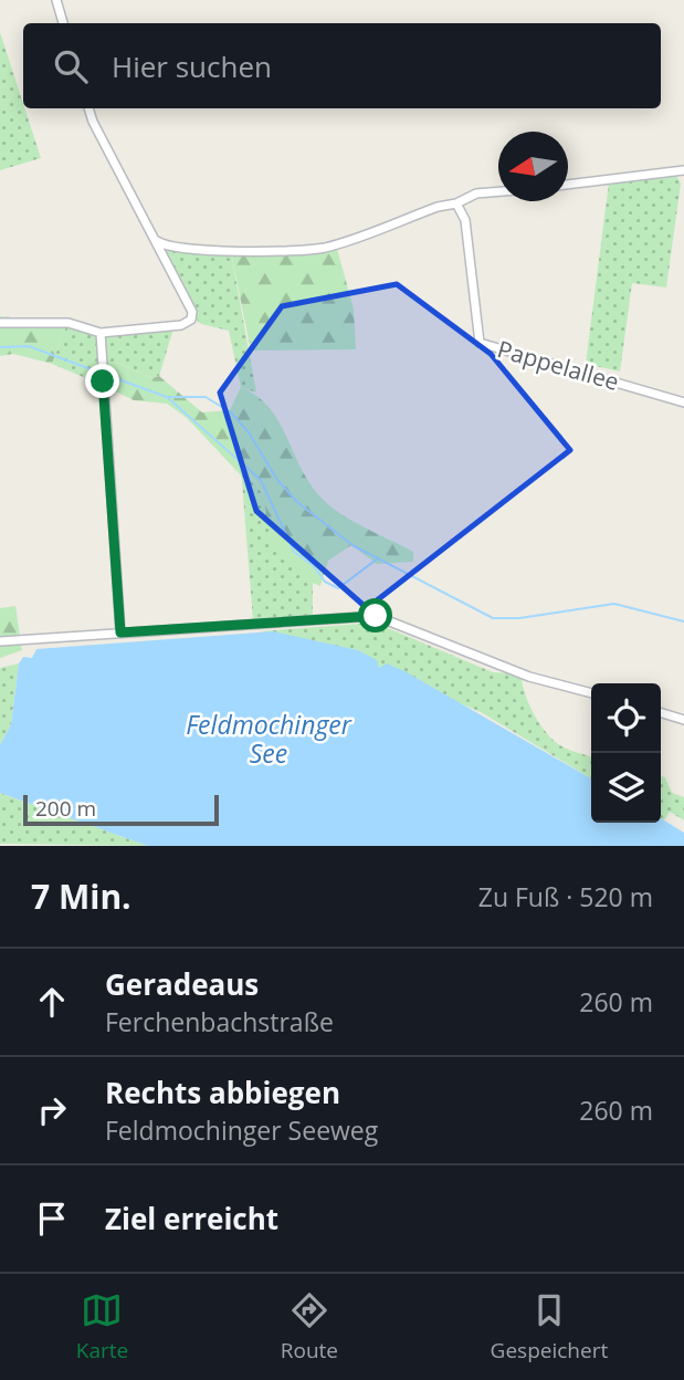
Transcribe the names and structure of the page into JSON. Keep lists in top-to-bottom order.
{
  "streets": {
    "street": ["Pappelallee"]
  },
  "water": ["Feldmochinger See"],
  "scale_bar": "200 m",
  "north": "left",
  "page": {
    "search": "Hier suchen",
    "scale": "200 m",
    "heading": ["7 Min.", "Zu Fuß · 520 m"],
    "list": [
      ["Geradeaus", "Ferchenbachstraße", "260 m"],
      ["Rechts abbiegen", "Feldmochinger Seeweg", "260 m"],
      "Ziel erreicht"
    ],
    "nav": ["Karte", "Route", "Gespeichert"]
  }
}
